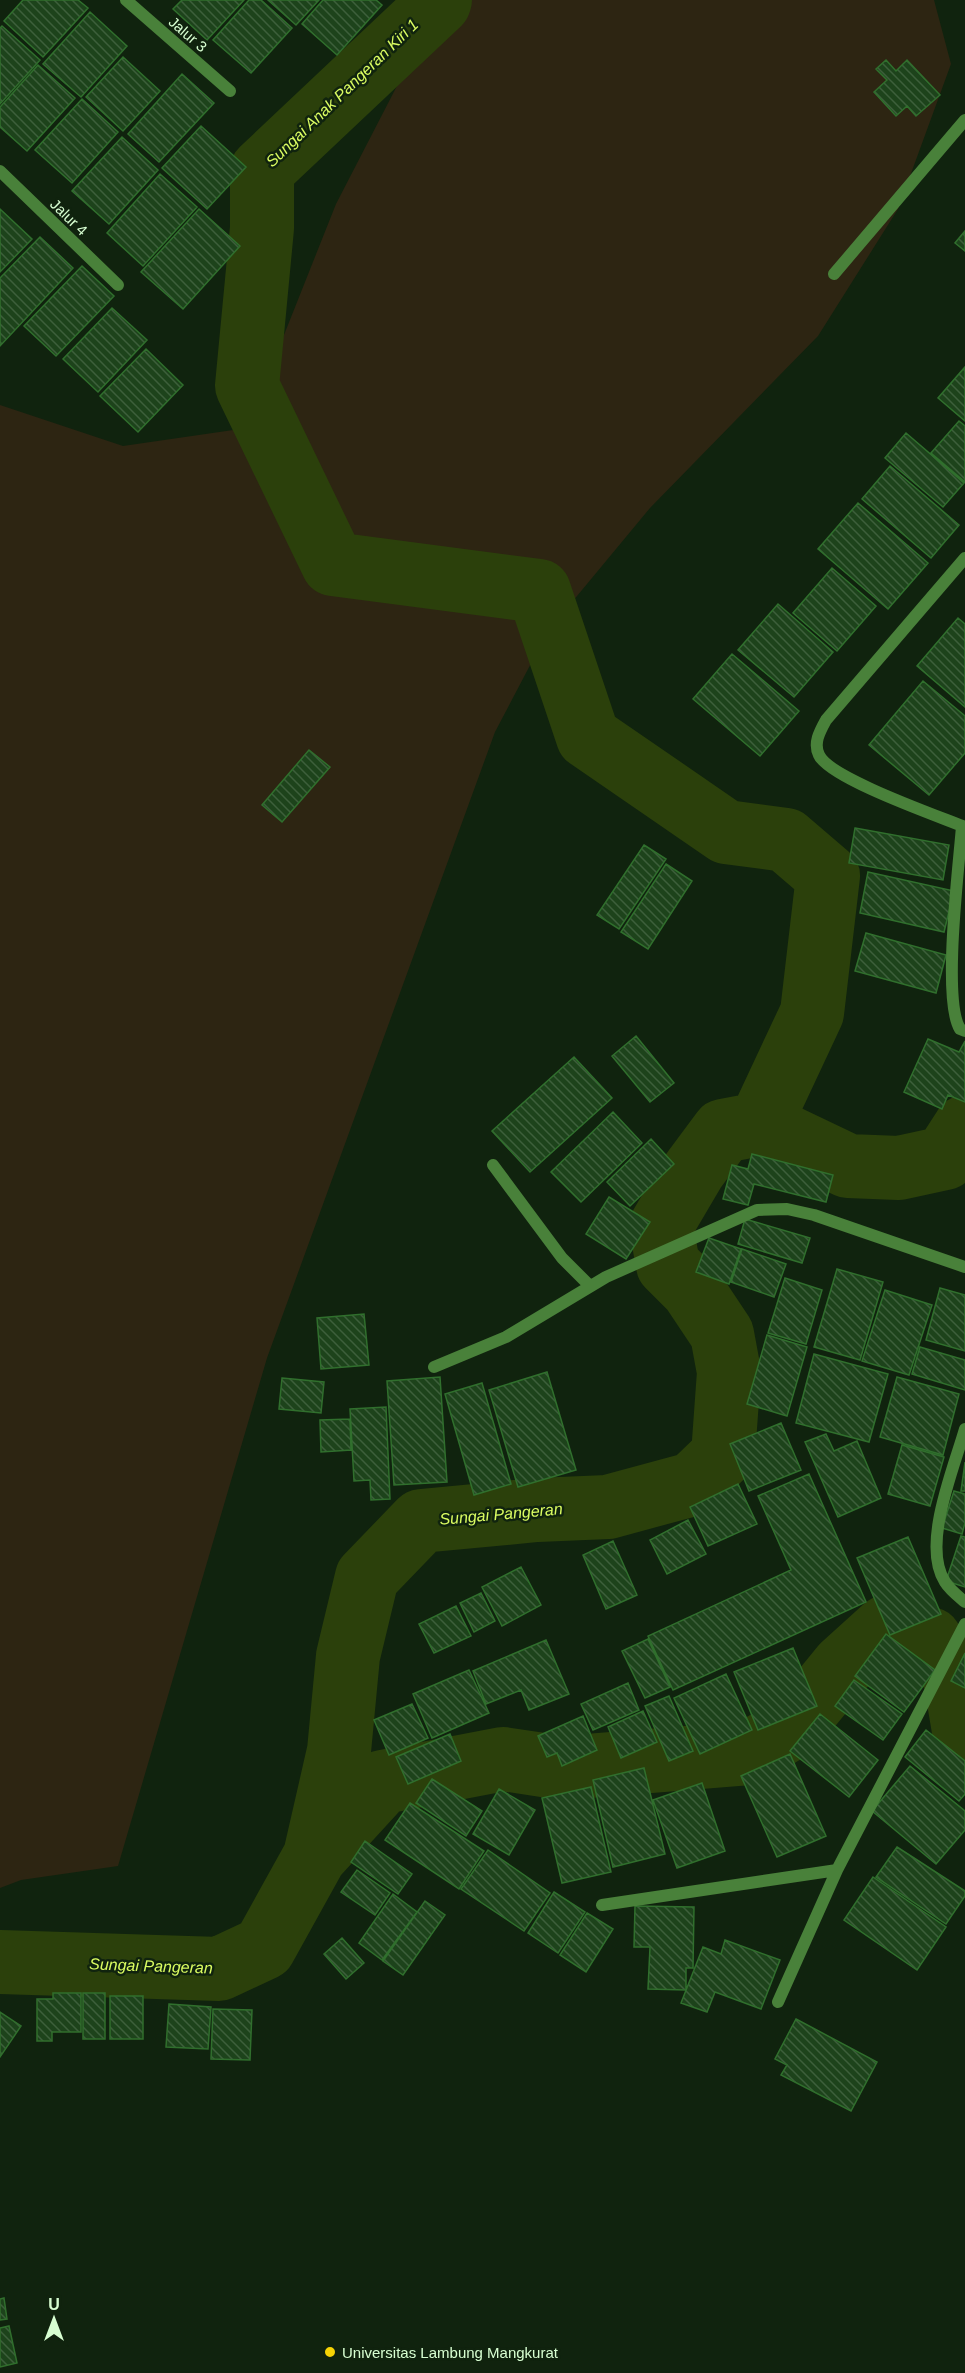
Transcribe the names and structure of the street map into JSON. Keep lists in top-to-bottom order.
{
  "streets": {
    "street": ["Jalur 3", "Jalur 4"]
  },
  "water": ["Sungai Anak Pangeran Kiri 1", "Sungai Pangeran"],
  "places": ["Universitas Lambung Mangkurat"],
  "north": "top"
}
